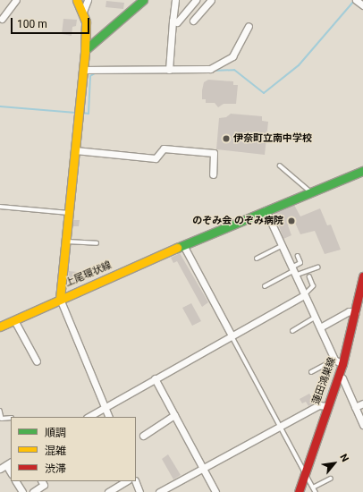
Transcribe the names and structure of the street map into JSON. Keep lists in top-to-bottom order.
{
  "streets": {
    "main road": ["上尾環状線", "蓮田鴻巣線"]
  },
  "places": ["伊奈町立南中学校", "のぞみ会 のぞみ病院"],
  "legend": ["順調", "混雑", "渋滞"],
  "scale_bar": "100 m",
  "north": "top right"
}
